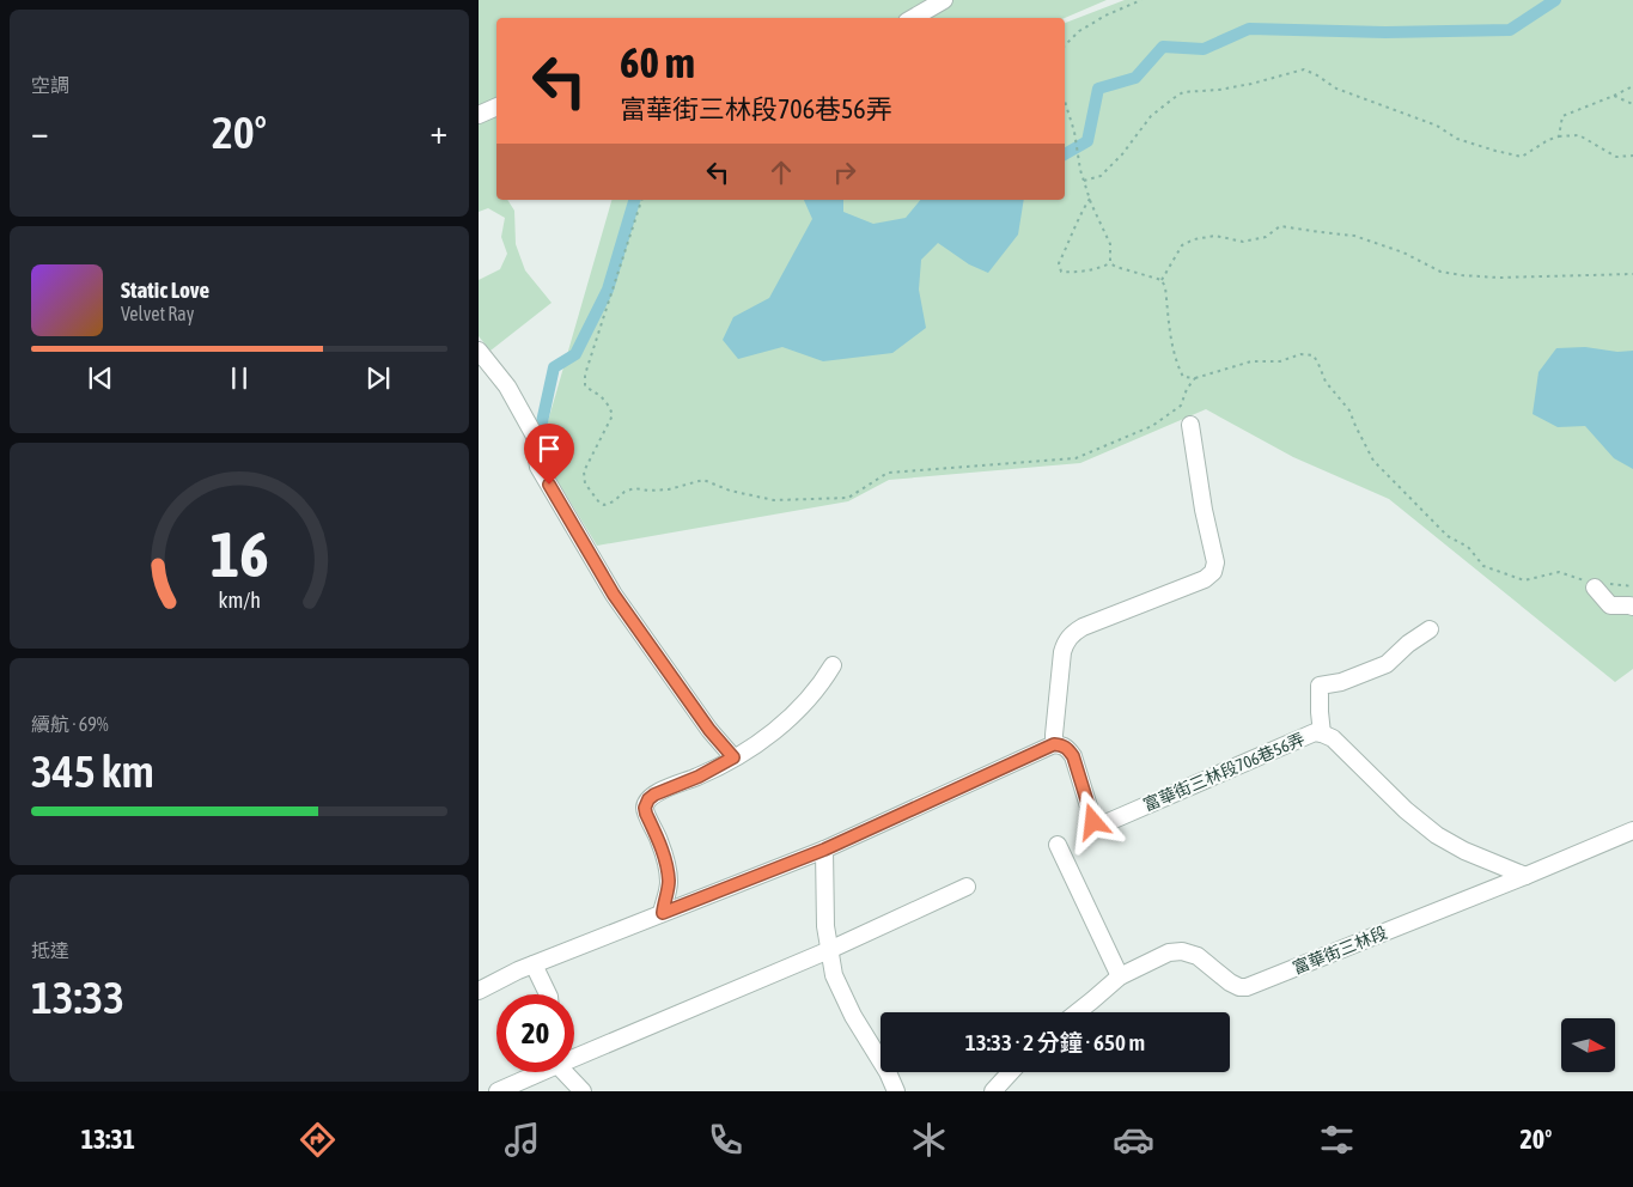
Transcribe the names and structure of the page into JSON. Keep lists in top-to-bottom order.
{
  "streets": {
    "street": ["富華街三林段706巷56弄", "富華街三林段"]
  },
  "crossings": [
    ["富華街三林段706巷56弄", "富華街三林段"]
  ],
  "north": "right",
  "page": {
    "tile": [
      "空調",
      ["續航 · 69%", "345 km"],
      ["抵達", "13:33"]
    ],
    "turn": ["60 m", "富華街三林段706巷56弄"],
    "heat": ["−", "20°", "+"],
    "song": ["Static Love", "Velvet Ray"],
    "limit": "20",
    "trip": "13:33 · 2 分鐘 · 650 m",
    "tabs": ["13:31", "20°"],
    "gauge": ["16", "km/h"]
  }
}
